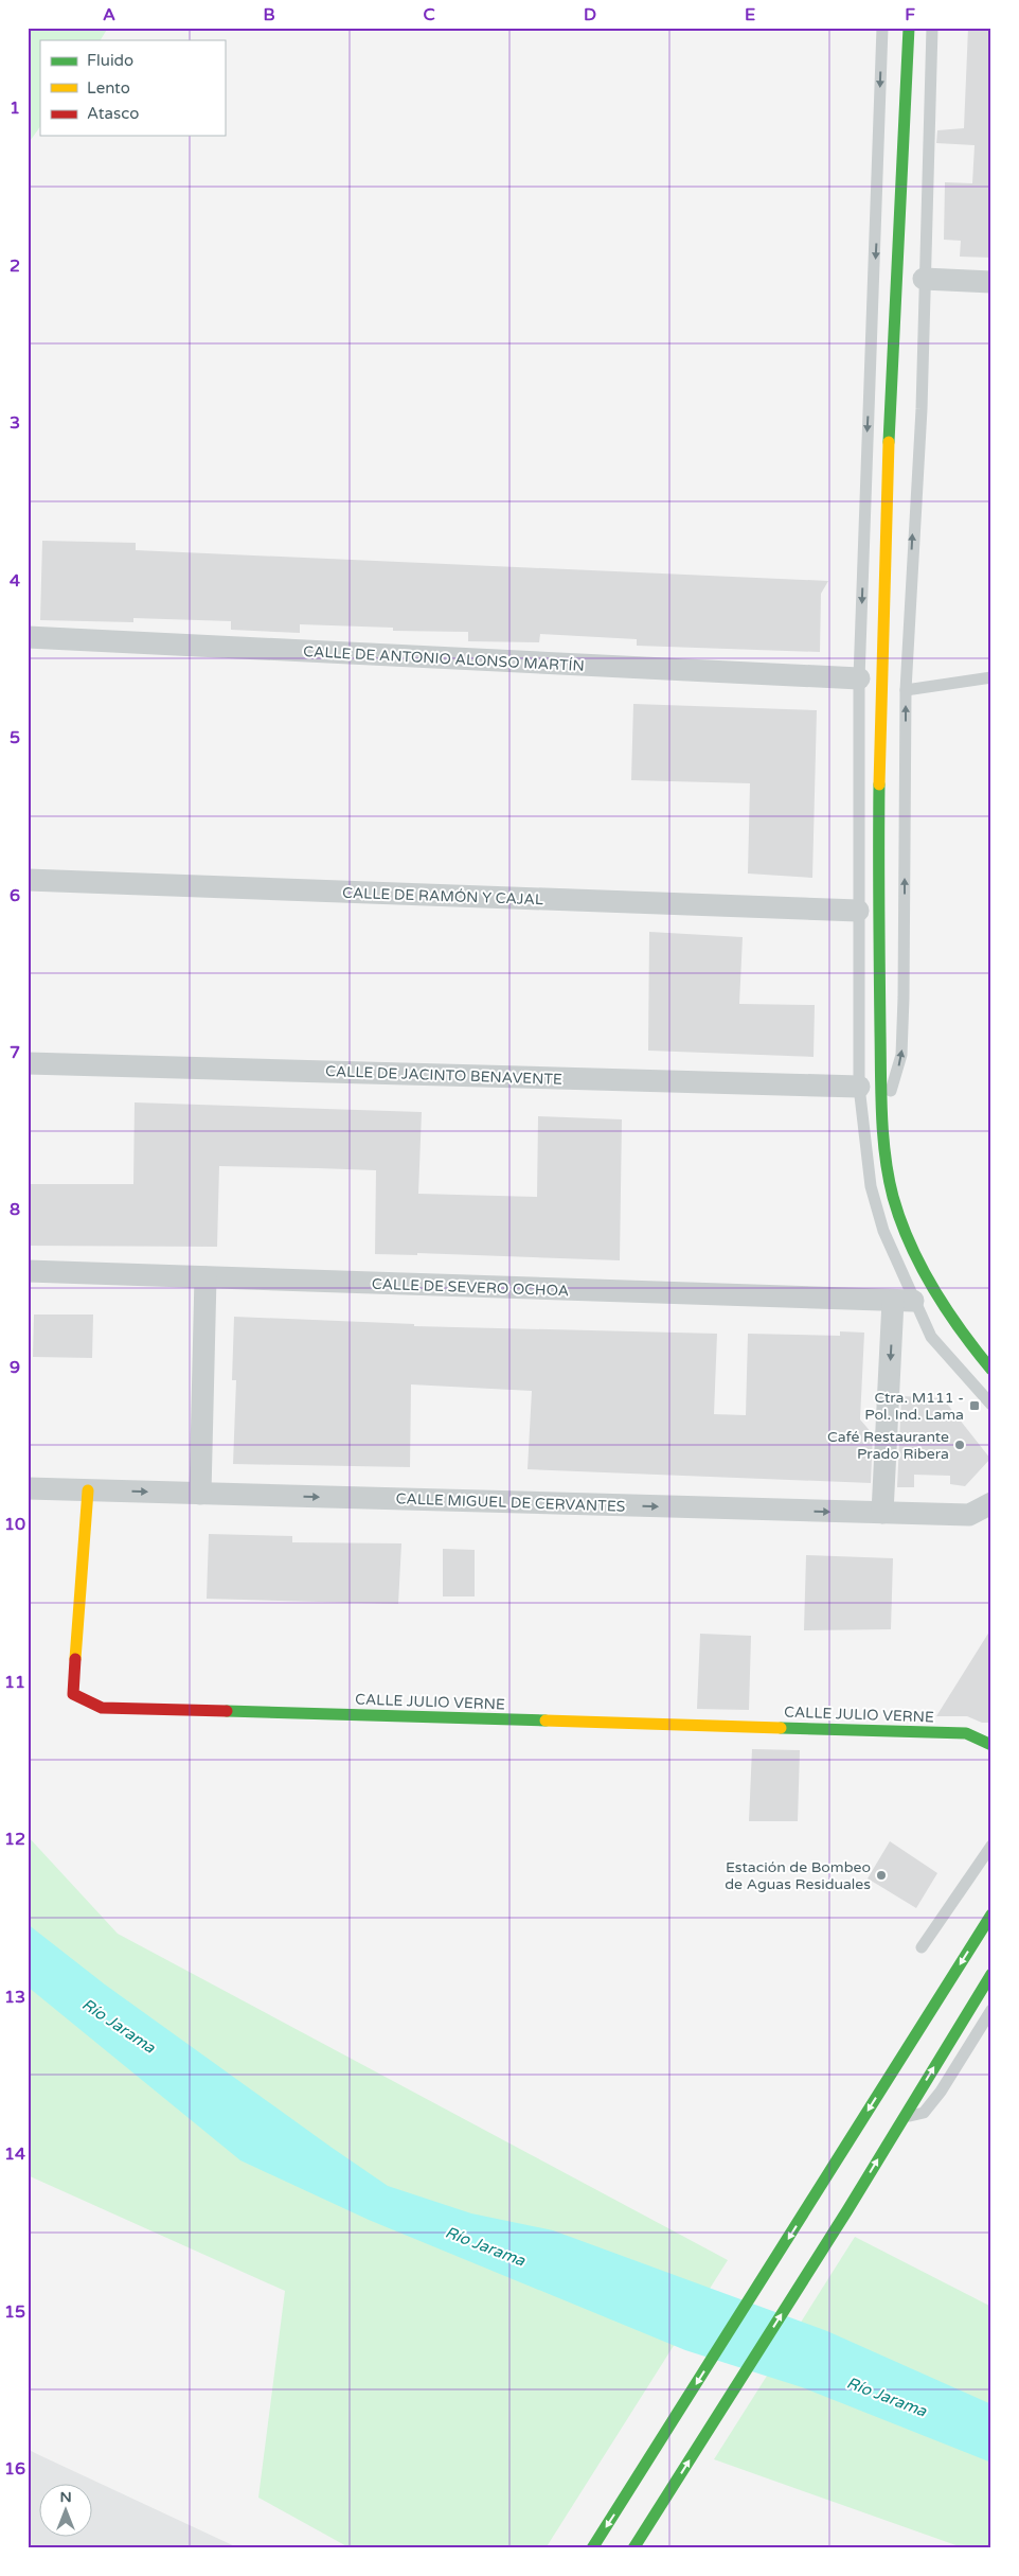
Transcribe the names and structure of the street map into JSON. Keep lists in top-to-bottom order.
{
  "streets": {
    "main road": ["CALLE JULIO VERNE"],
    "street": [
      "CALLE DE ANTONIO ALONSO MARTÍN",
      "CALLE DE RAMÓN Y CAJAL",
      "CALLE DE JACINTO BENAVENTE",
      "CALLE DE SEVERO OCHOA",
      "CALLE MIGUEL DE CERVANTES"
    ]
  },
  "crossings": [
    ["CALLE MIGUEL DE CERVANTES", "CALLE JULIO VERNE"]
  ],
  "one_way": ["CALLE MIGUEL DE CERVANTES"],
  "water": ["Río Jarama"],
  "places": {
    "transit": ["Ctra. M111 - Pol. Ind. Lama"],
    "other": ["Café Restaurante Prado Ribera", "Estación de Bombeo de Aguas Residuales"]
  },
  "legend": ["Fluido", "Lento", "Atasco"],
  "north": "top",
  "grid": {
    "columns": [
      "A",
      "B",
      "C",
      "D",
      "E",
      "F"
    ],
    "rows": [
      "1",
      "2",
      "3",
      "4",
      "5",
      "6",
      "7",
      "8",
      "9",
      "10",
      "11",
      "12",
      "13",
      "14",
      "15",
      "16"
    ]
  }
}
